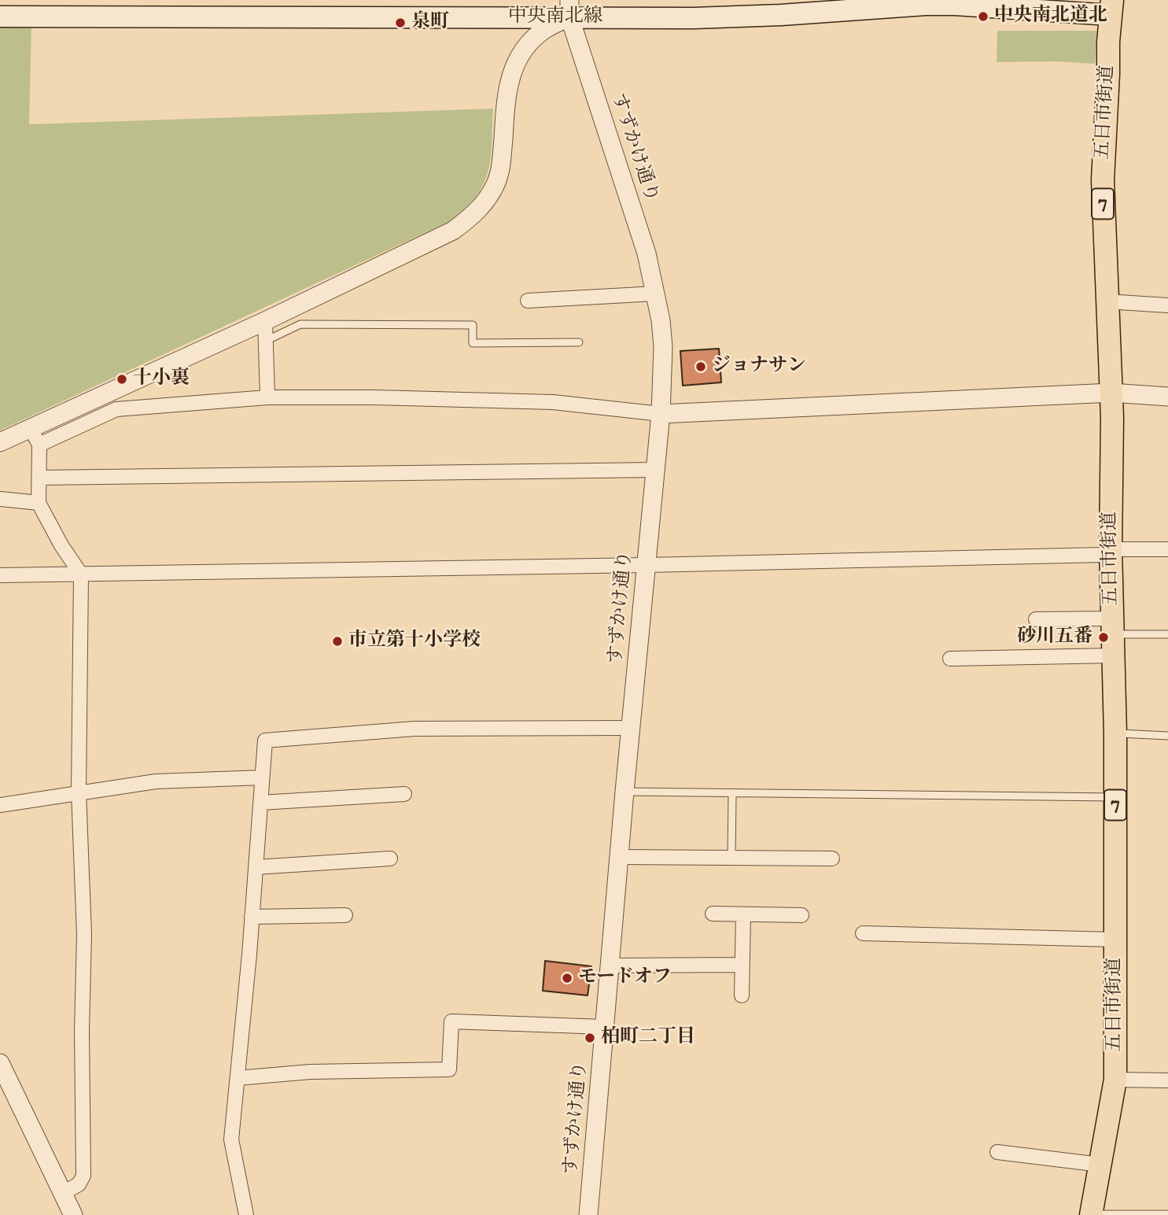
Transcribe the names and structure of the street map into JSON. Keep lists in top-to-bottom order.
{
  "streets": {
    "main road": ["中央南北線", "五日市街道", "7"],
    "street": ["すずかけ通り"]
  },
  "crossings": [
    ["中央南北線", "五日市街道"],
    ["中央南北線", "すずかけ通り"]
  ],
  "places": [
    "中央南北道北",
    "泉町",
    "ジョナサン",
    "十小裏",
    "砂川五番",
    "市立第十小学校",
    "モードオフ",
    "柏町二丁目"
  ]
}
